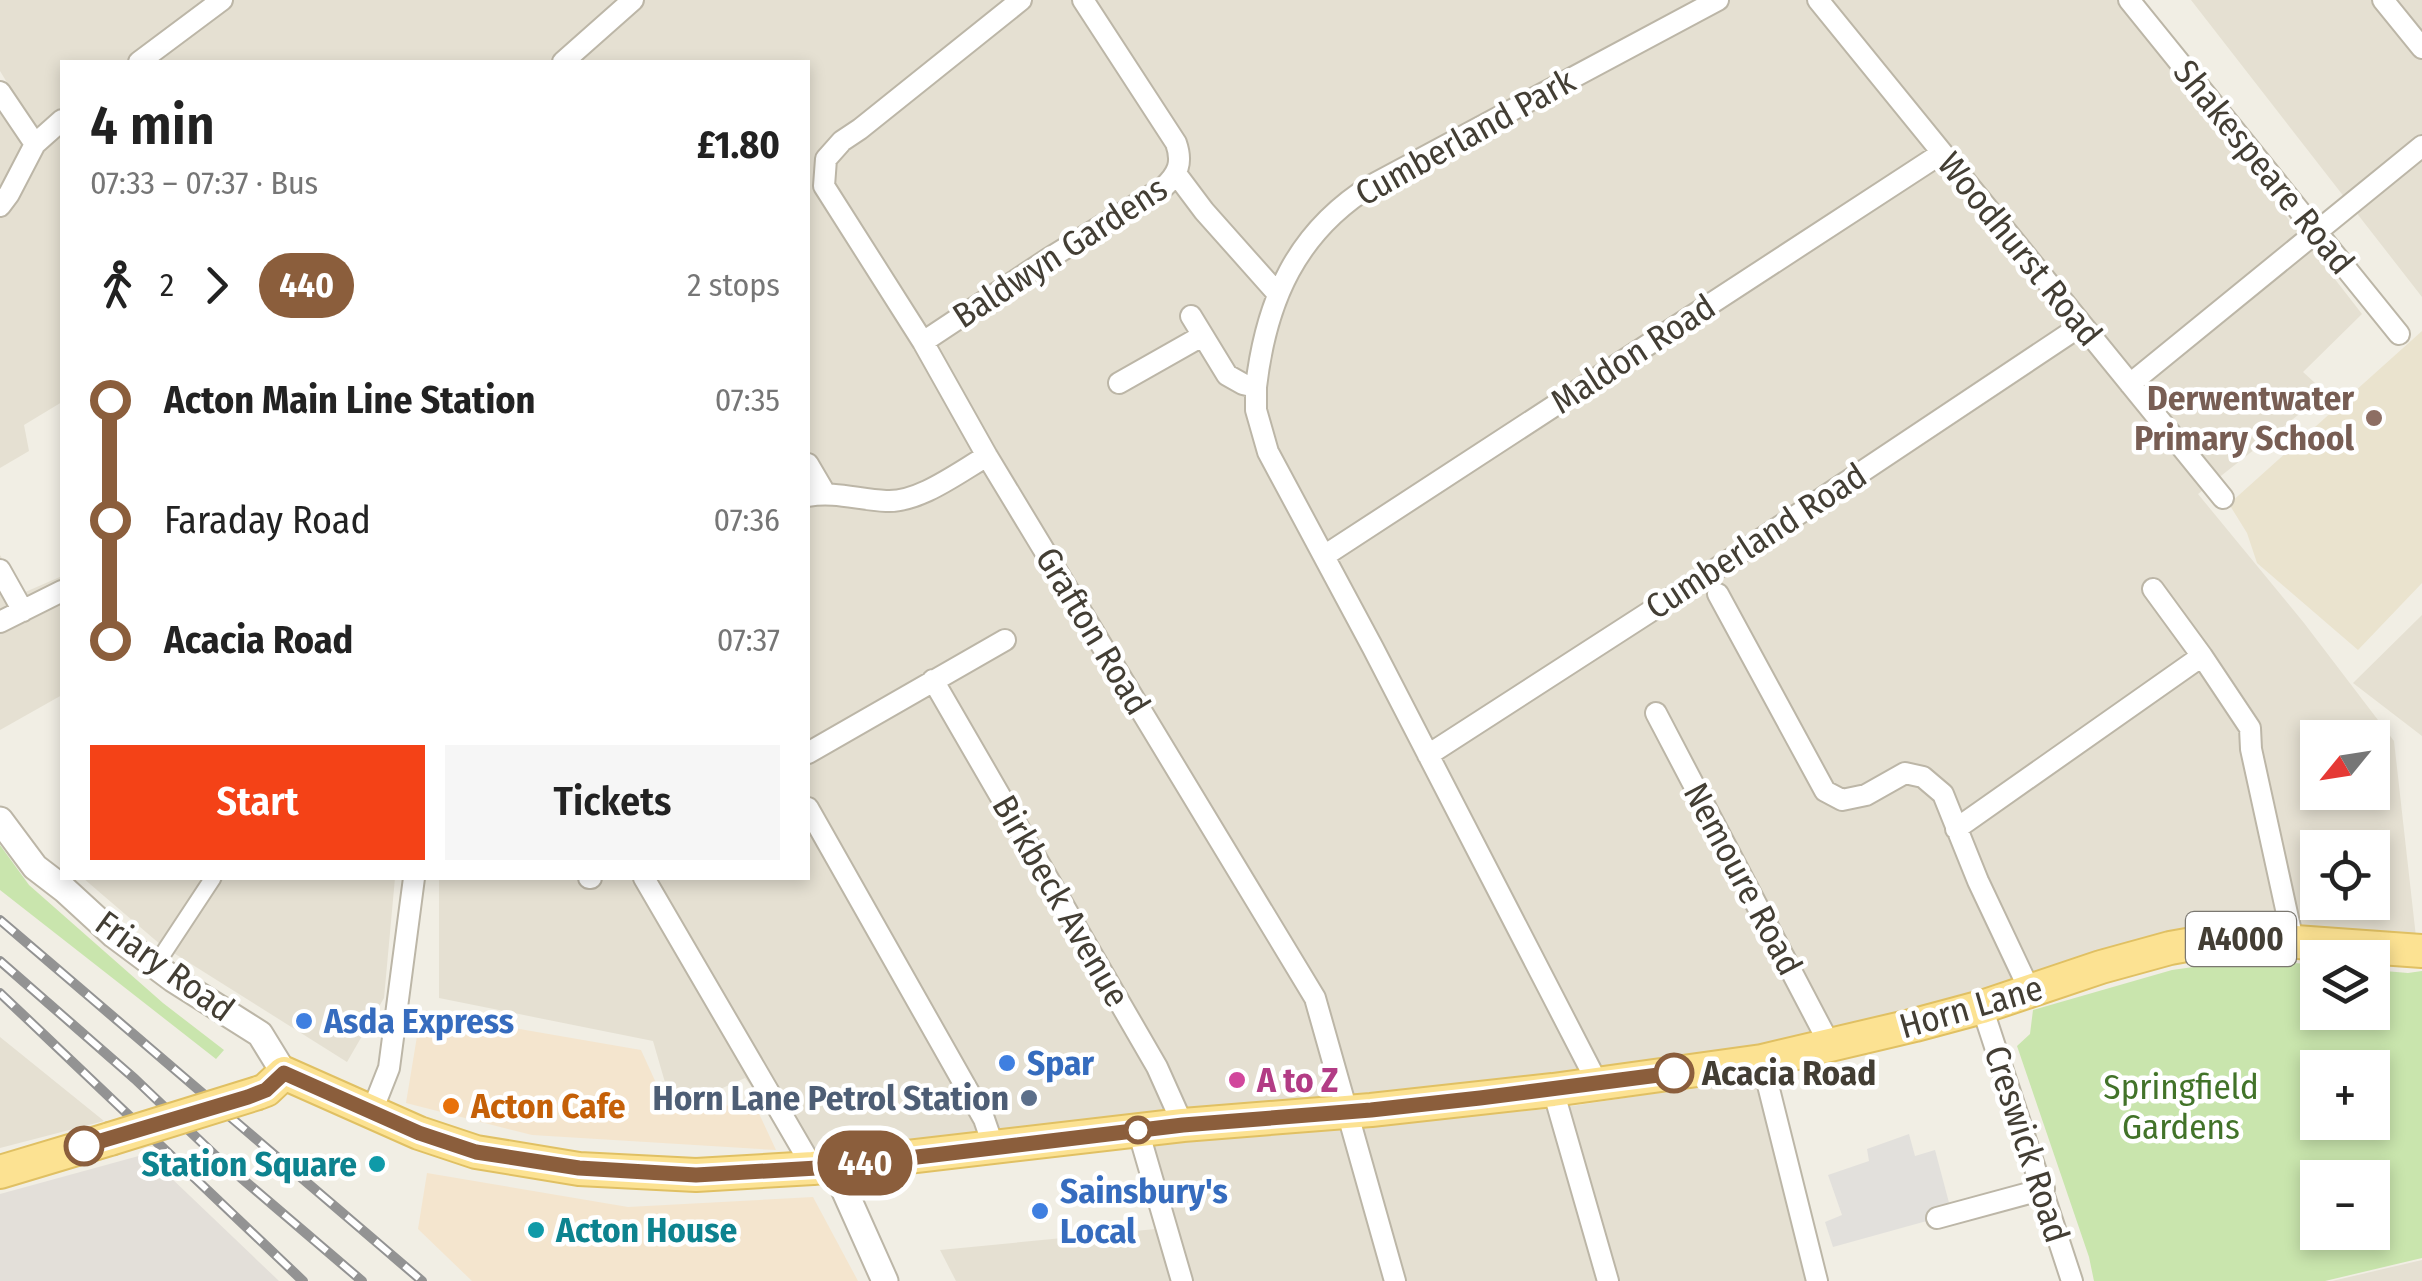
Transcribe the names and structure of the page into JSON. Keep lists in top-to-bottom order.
{
  "streets": {
    "main road": ["A4000", "Horn Lane"],
    "street": [
      "Cumberland Park",
      "Shakespeare Road",
      "Woodhurst Road",
      "Baldwyn Gardens",
      "Maldon Road",
      "Cumberland Road",
      "Grafton Road",
      "Nemoure Road",
      "Birkbeck Avenue",
      "Friary Road",
      "Creswick Road"
    ]
  },
  "crossings": [
    ["Woodhurst Road", "Maldon Road"],
    ["Woodhurst Road", "Cumberland Road"],
    ["Baldwyn Gardens", "Grafton Road"],
    ["Grafton Road", "Horn Lane"],
    ["Nemoure Road", "Horn Lane"],
    ["Birkbeck Avenue", "Horn Lane"],
    ["Friary Road", "Horn Lane"],
    ["Horn Lane", "Creswick Road"]
  ],
  "parks": ["Springfield Gardens"],
  "places": [
    "Derwentwater Primary School",
    "Asda Express",
    "Spar",
    "Acacia Road",
    "A to Z",
    "Horn Lane Petrol Station",
    "Acton Cafe",
    "Station Square",
    "Sainsbury's Local",
    "Acton House"
  ],
  "lines": ["bus line 440"],
  "north": "bottom left",
  "page": {
    "on_map": "440",
    "heading": ["4 min", "07:33 – 07:37 · Bus", "£1.80"],
    "legs": ["2", "440", "2 stops"],
    "list": [
      {
        "name": "Acton Main Line Station",
        "value": "07:35"
      },
      {
        "name": "Faraday Road",
        "value": "07:36"
      },
      {
        "name": "Acacia Road",
        "value": "07:37"
      }
    ],
    "map_buttons": ["+", "−"],
    "buttons": ["Start", "Tickets"]
  }
}
